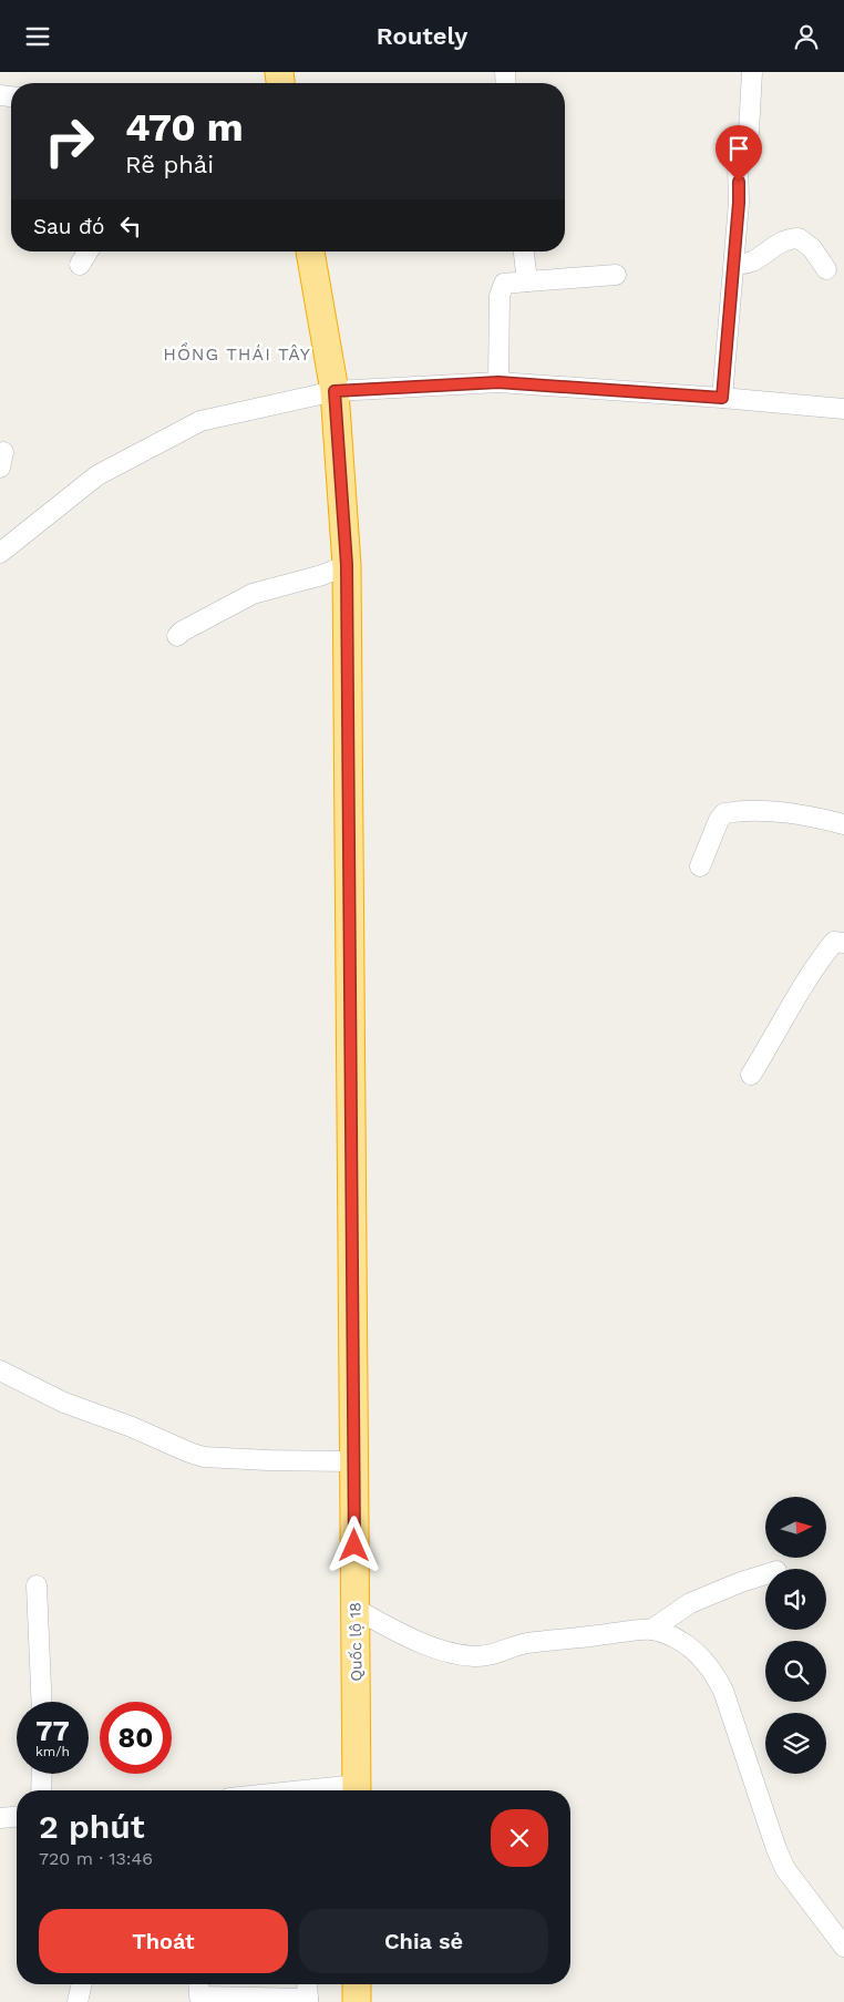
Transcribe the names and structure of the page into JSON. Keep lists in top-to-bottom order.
{
  "streets": {
    "highway": ["Quốc lộ 18"]
  },
  "districts": ["HỒNG THÁI TÂY"],
  "north": "right",
  "page": {
    "header": "Routely",
    "turn": ["470 m", "Rẽ phải"],
    "then": "Sau đó",
    "speed": "77 km/h",
    "limit": "80",
    "heading": ["2 phút", "720 m · 13:46"],
    "buttons": ["Thoát", "Chia sẻ"]
  }
}
